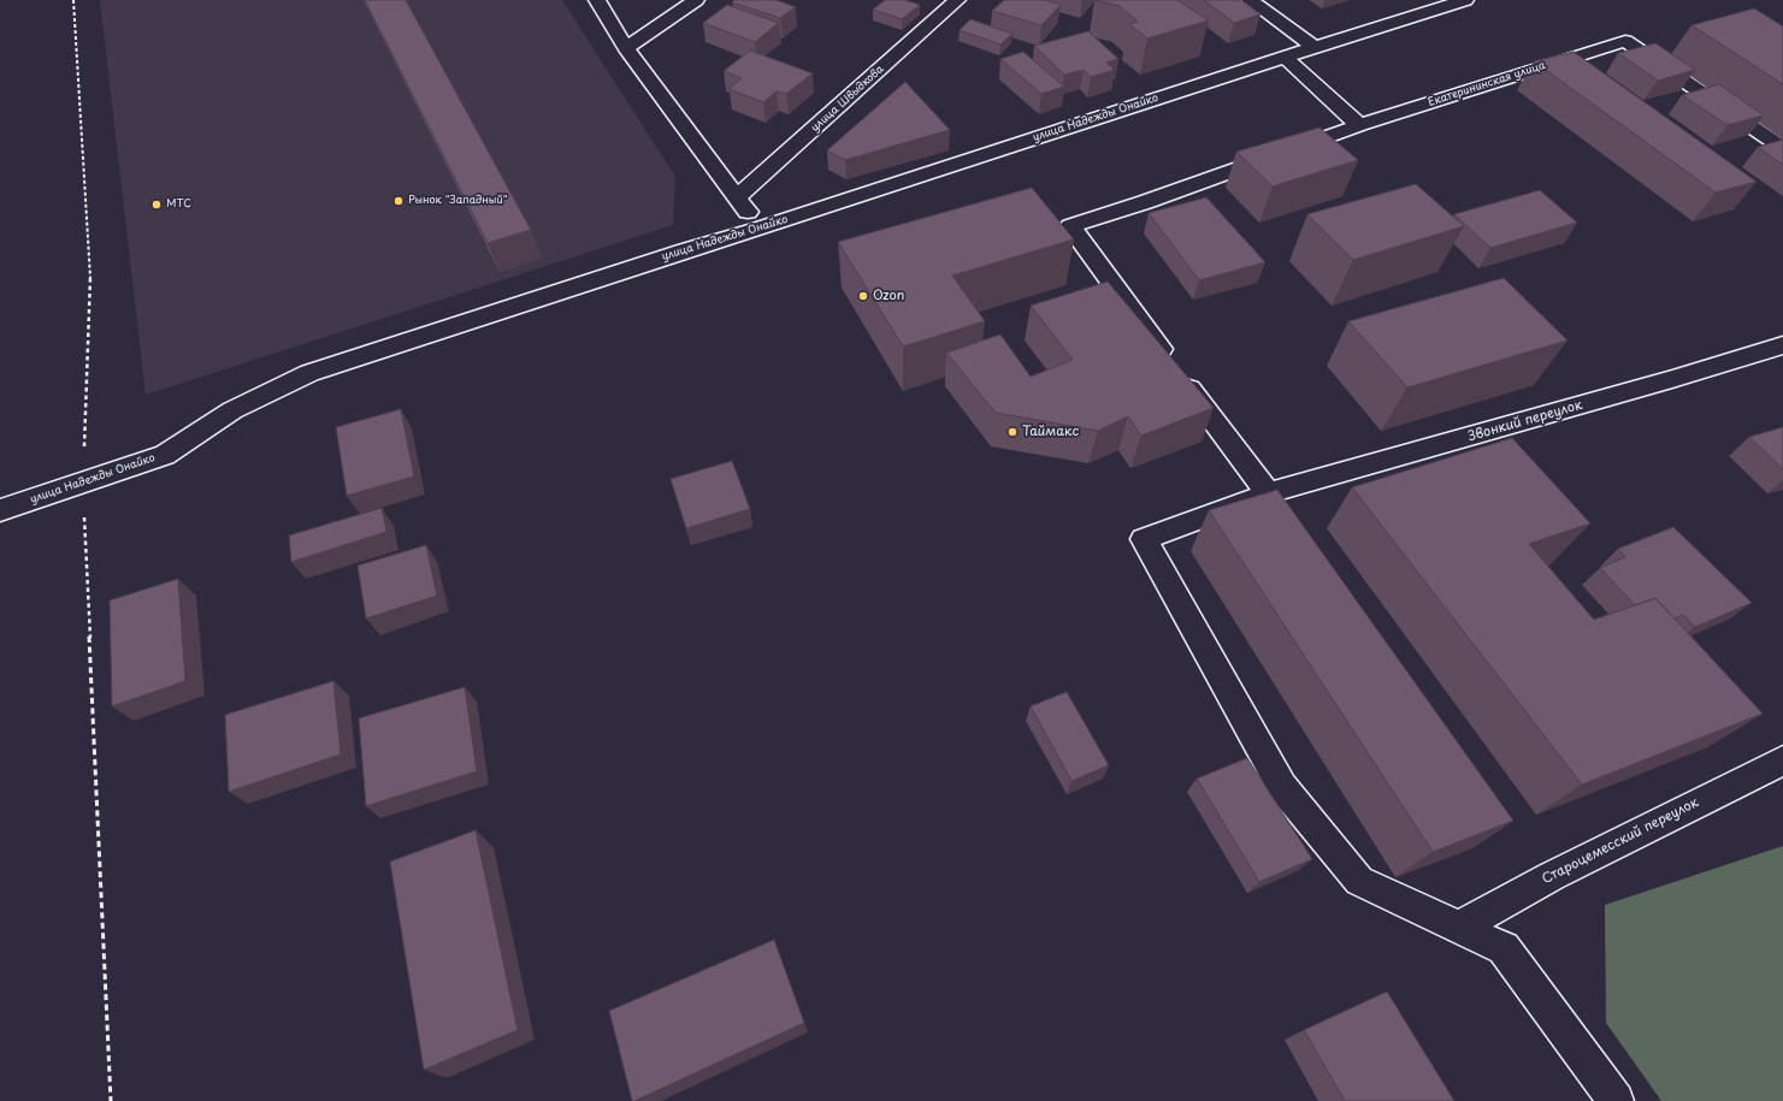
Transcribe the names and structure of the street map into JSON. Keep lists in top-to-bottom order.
{
  "streets": {
    "street": [
      "Екатерининская улица",
      "улица Швыдкова",
      "улица Надежды Онайко",
      "Звонкий переулок",
      "Староцемесский переулок"
    ]
  },
  "crossings": [
    ["Звонкий переулок", "Староцемесский переулок"]
  ],
  "places": [
    "Рынок \"Западный\"",
    "МТС",
    "Ozon",
    "Таймакс"
  ]
}
